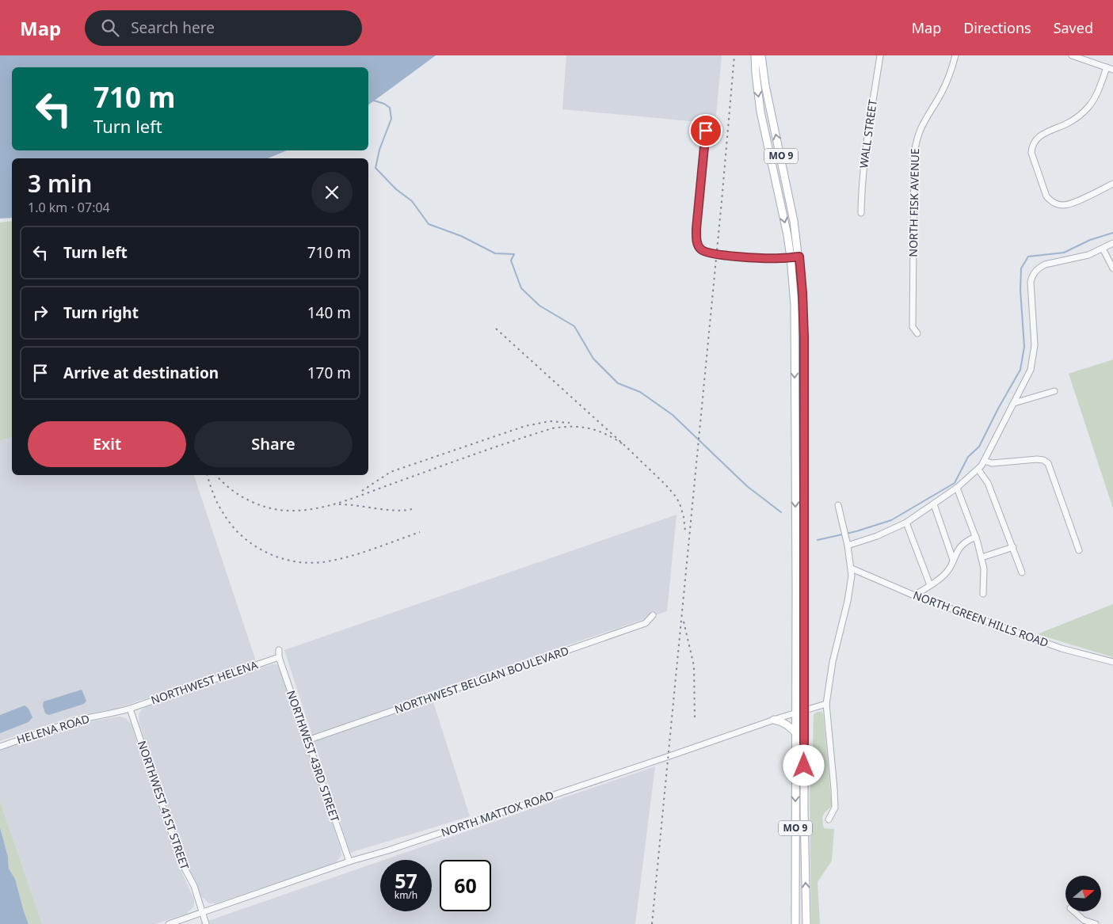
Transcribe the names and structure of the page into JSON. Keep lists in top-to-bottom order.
{
  "streets": {
    "main road": ["MO 9"],
    "street": [
      "WALL STREET",
      "NORTH FISK AVENUE",
      "NORTH GREEN HILLS ROAD",
      "NORTHWEST BELGIAN BOULEVARD",
      "NORTHWEST HELENA",
      "HELENA ROAD",
      "NORTHWEST 43RD STREET",
      "NORTHWEST 41ST STREET",
      "NORTH MATTOX ROAD"
    ]
  },
  "crossings": [
    ["MO 9", "NORTH MATTOX ROAD"],
    ["NORTHWEST BELGIAN BOULEVARD", "NORTHWEST 43RD STREET"],
    ["NORTHWEST HELENA", "HELENA ROAD"],
    ["NORTHWEST HELENA", "NORTHWEST 43RD STREET"],
    ["NORTHWEST HELENA", "NORTHWEST 41ST STREET"],
    ["HELENA ROAD", "NORTHWEST 41ST STREET"],
    ["NORTHWEST 43RD STREET", "NORTH MATTOX ROAD"],
    ["NORTHWEST 41ST STREET", "NORTH MATTOX ROAD"]
  ],
  "north": "right",
  "page": {
    "header": "Map",
    "search": "Search here",
    "nav": ["Map", "Directions", "Saved"],
    "turn": ["710 m", "Turn left"],
    "heading": ["3 min", "1.0 km · 07:04"],
    "list": [
      {
        "name": "Turn left",
        "value": "710 m"
      },
      {
        "name": "Turn right",
        "value": "140 m"
      },
      {
        "name": "Arrive at destination",
        "value": "170 m"
      }
    ],
    "buttons": ["Exit", "Share"],
    "speed": "57 km/h",
    "limit": "60"
  }
}
